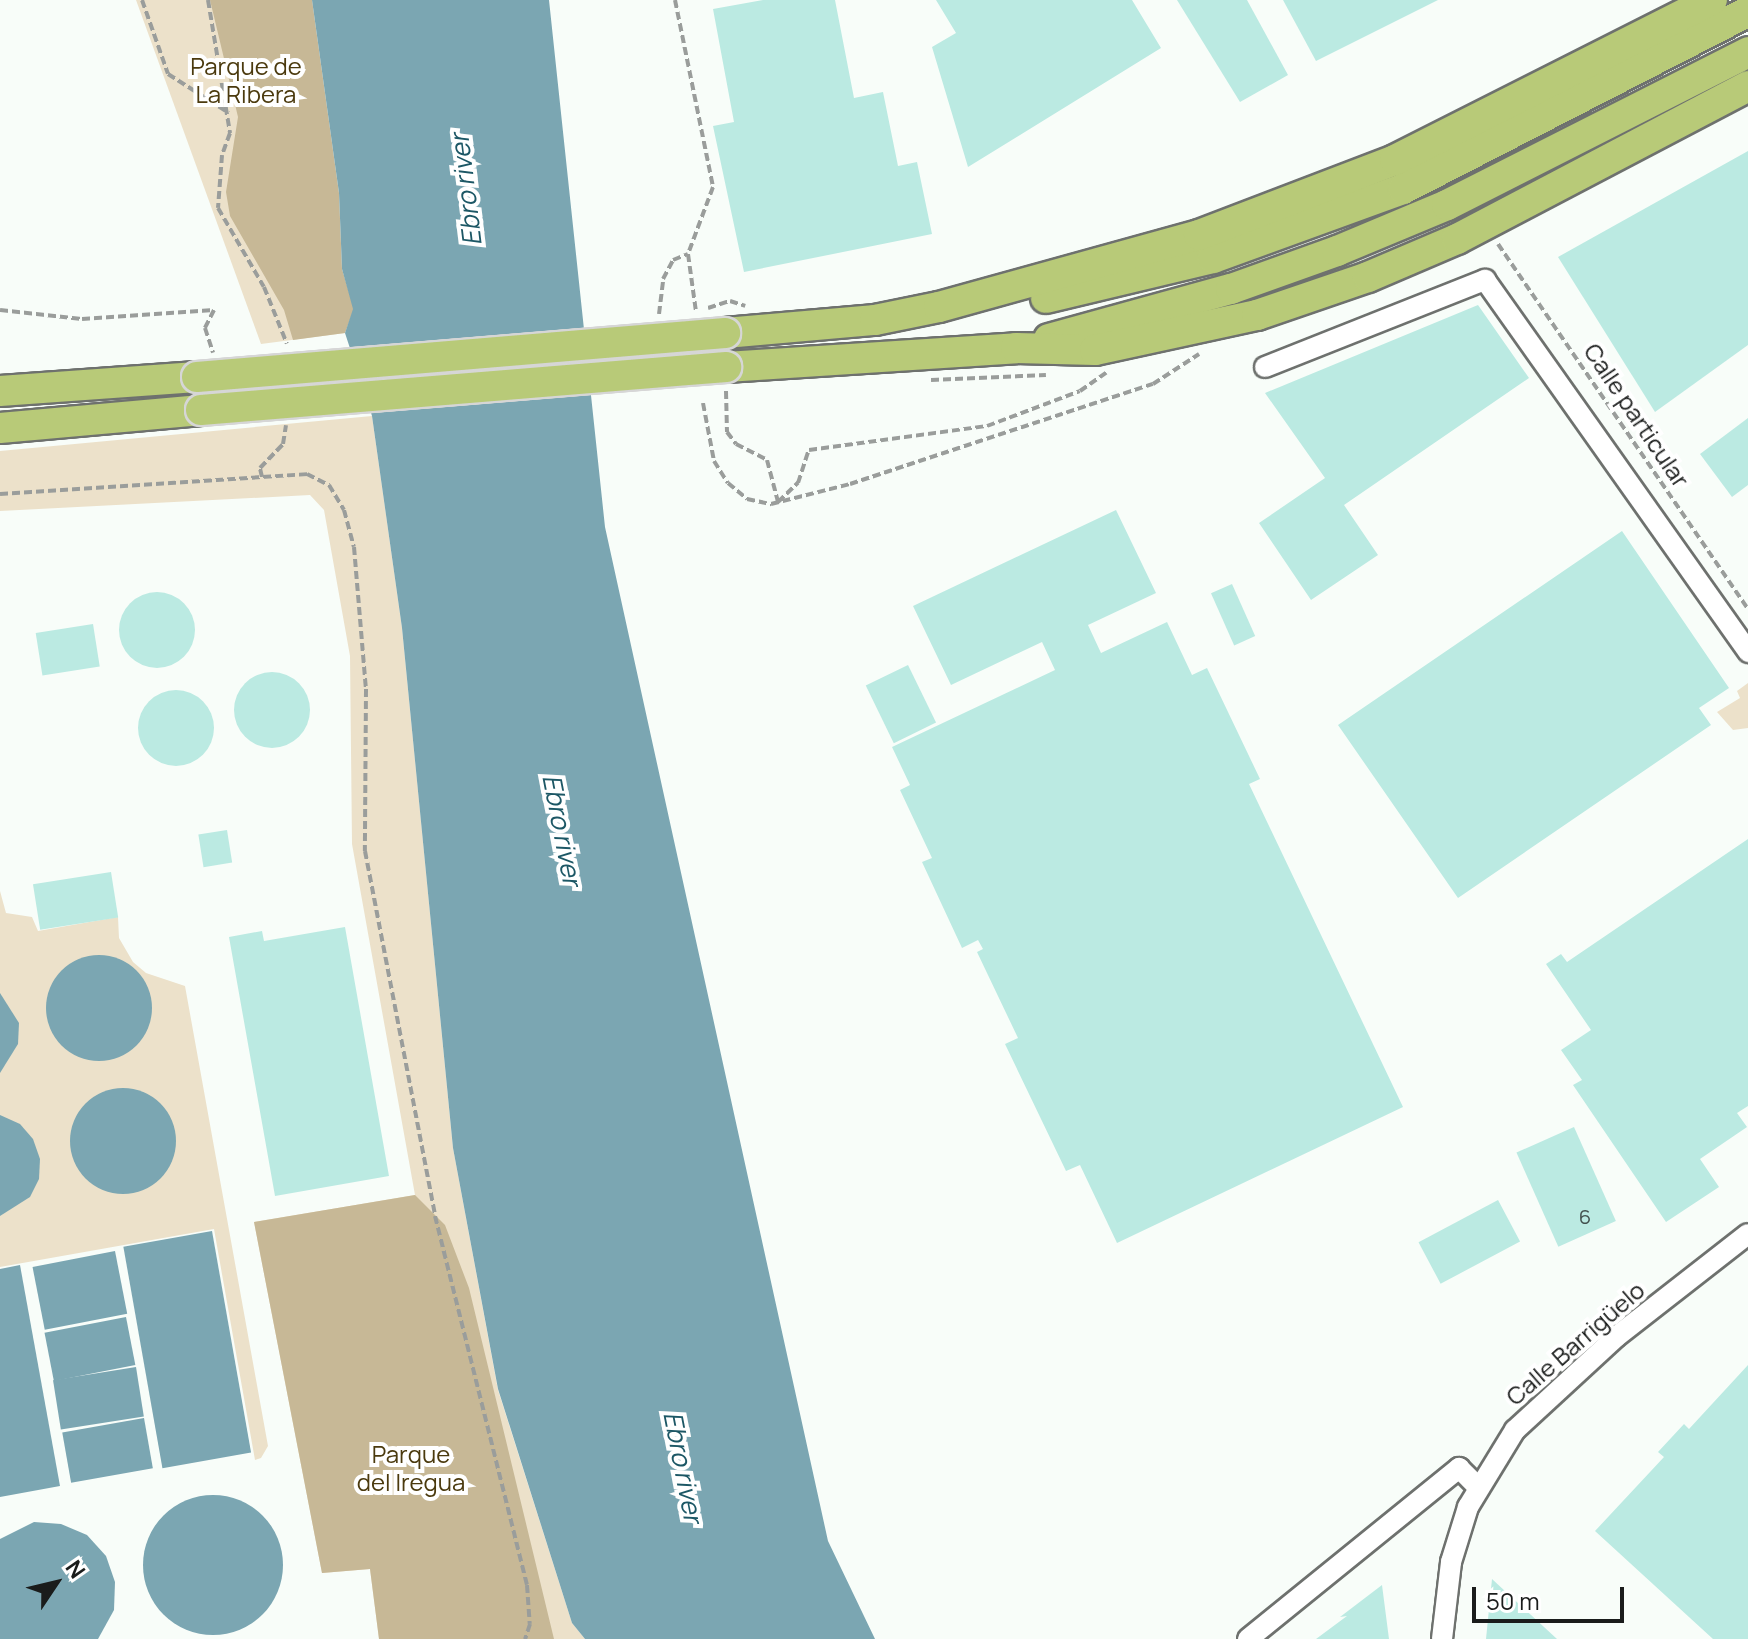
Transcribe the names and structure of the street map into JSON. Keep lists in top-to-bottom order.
{
  "streets": {
    "street": ["Calle Barrigüelo"],
    "path": ["Calle particular"]
  },
  "water": ["Ebro river"],
  "parks": ["Parque de La Ribera", "Parque del Iregua"],
  "house_numbers": ["6"],
  "scale_bar": "50 m",
  "north": "top right"
}
